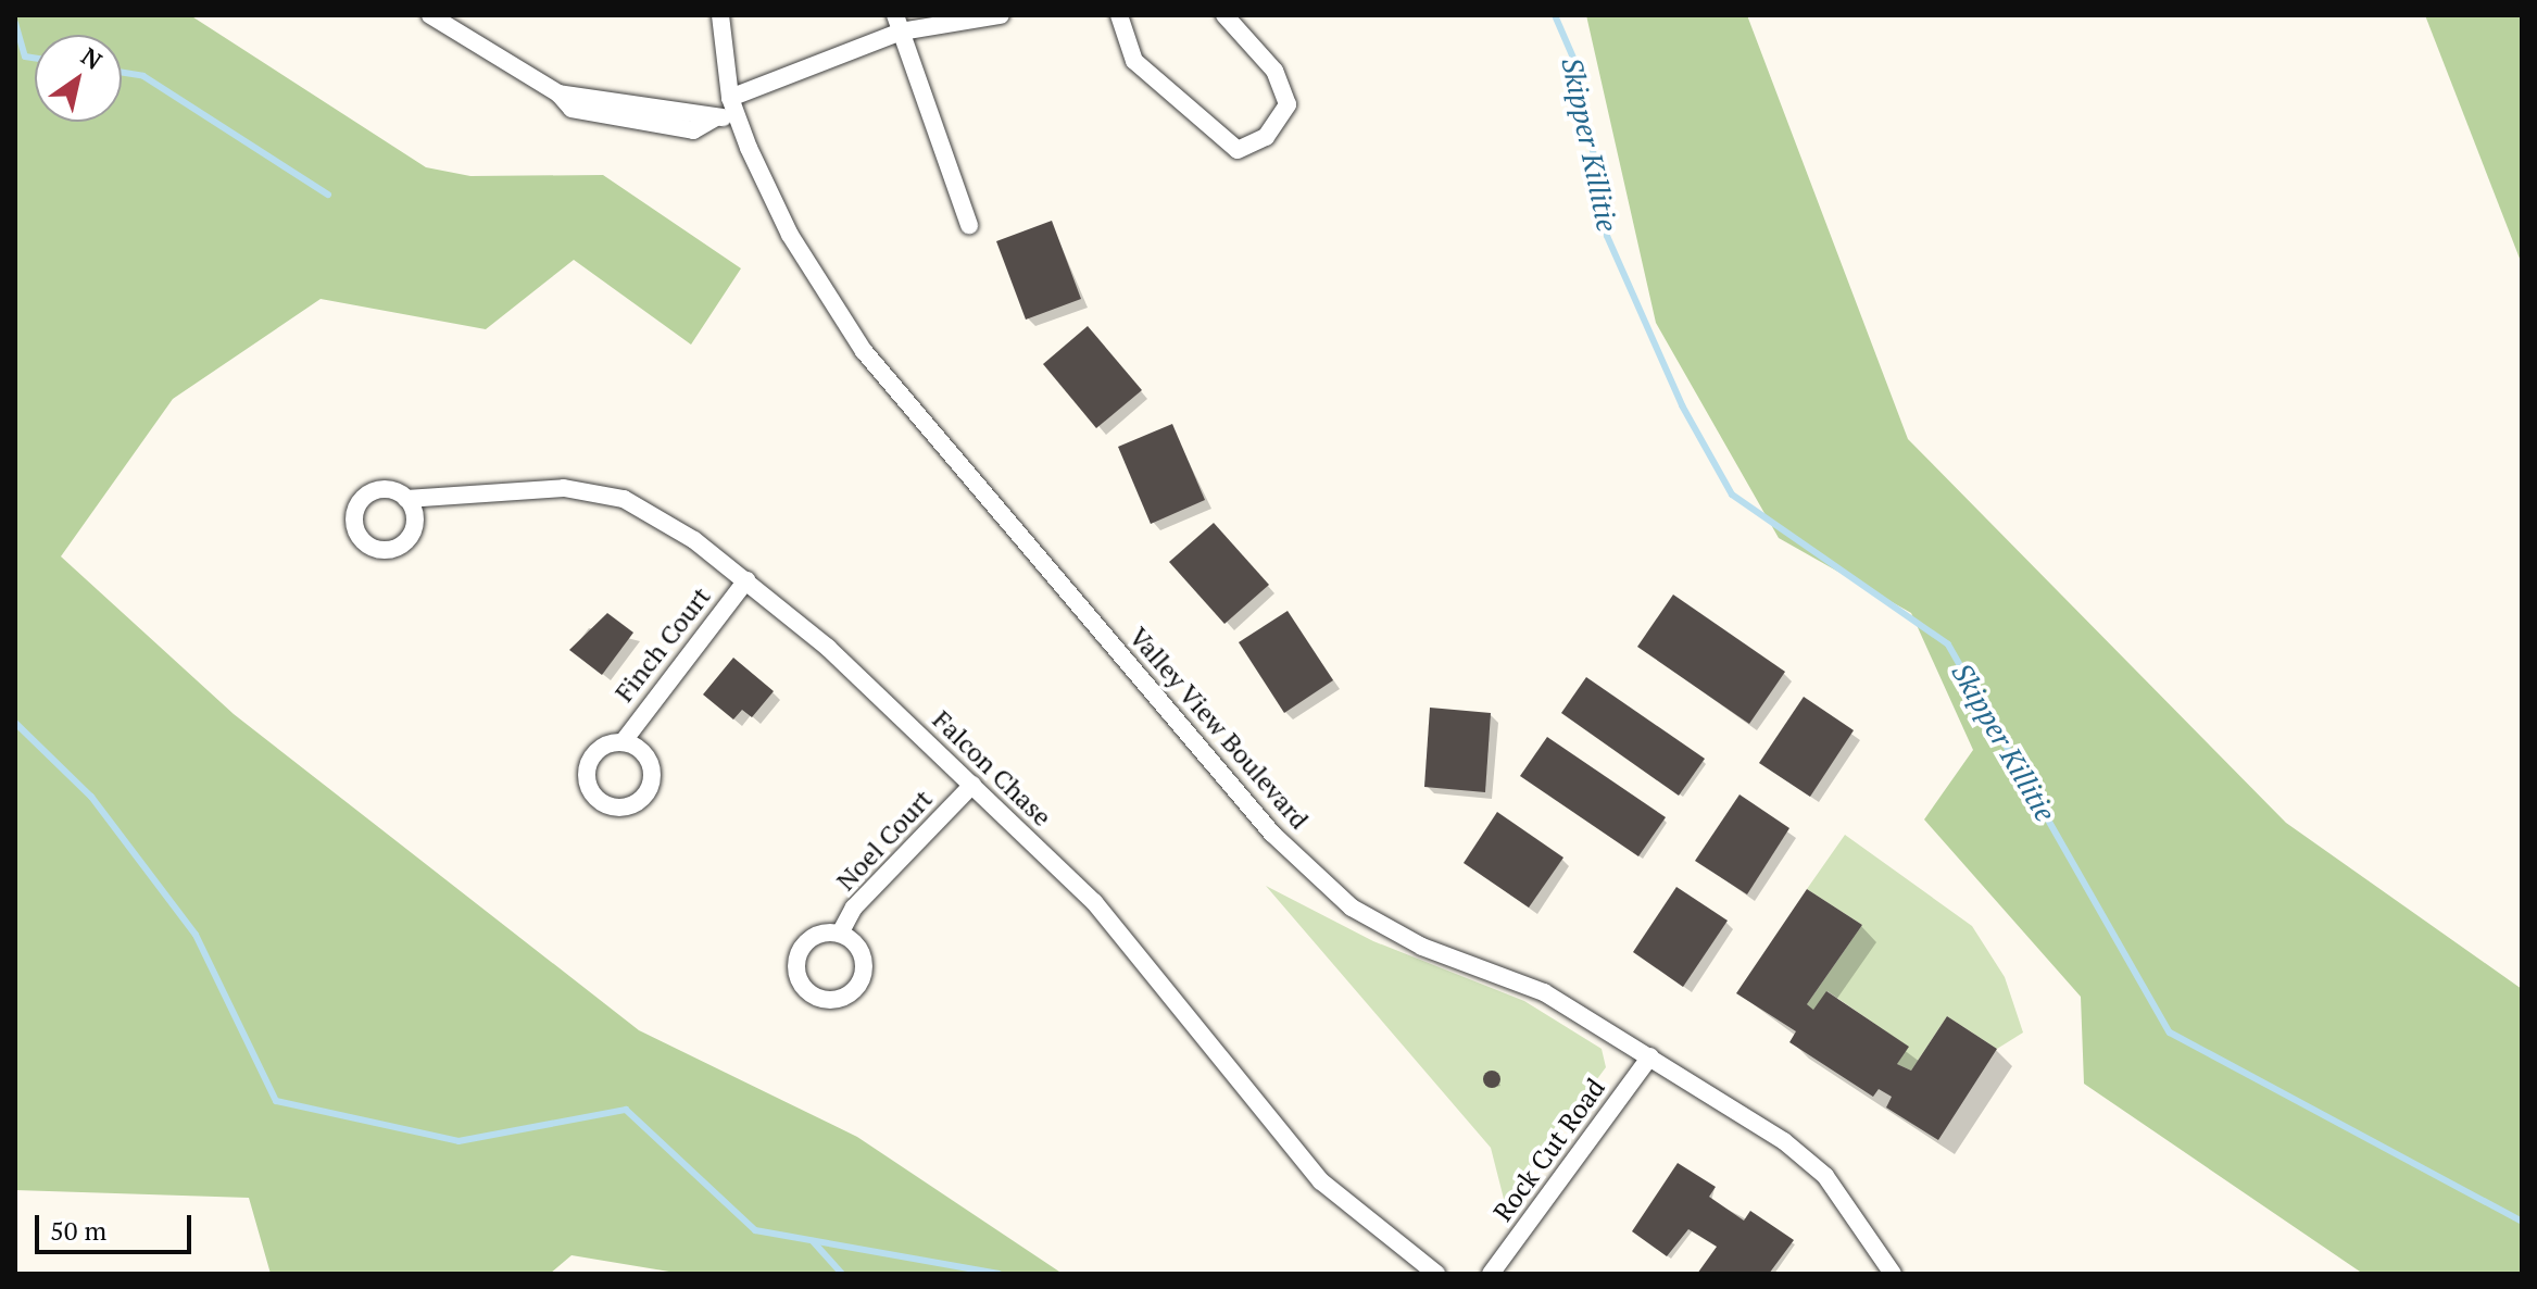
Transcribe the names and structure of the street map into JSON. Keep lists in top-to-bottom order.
{
  "streets": {
    "street": [
      "Finch Court",
      "Valley View Boulevard",
      "Falcon Chase",
      "Noel Court",
      "Rock Cut Road"
    ]
  },
  "crossings": [
    ["Finch Court", "Falcon Chase"],
    ["Valley View Boulevard", "Rock Cut Road"],
    ["Falcon Chase", "Noel Court"]
  ],
  "water": ["Skipper Killitie"],
  "scale_bar": "50 m",
  "north": "top right"
}
